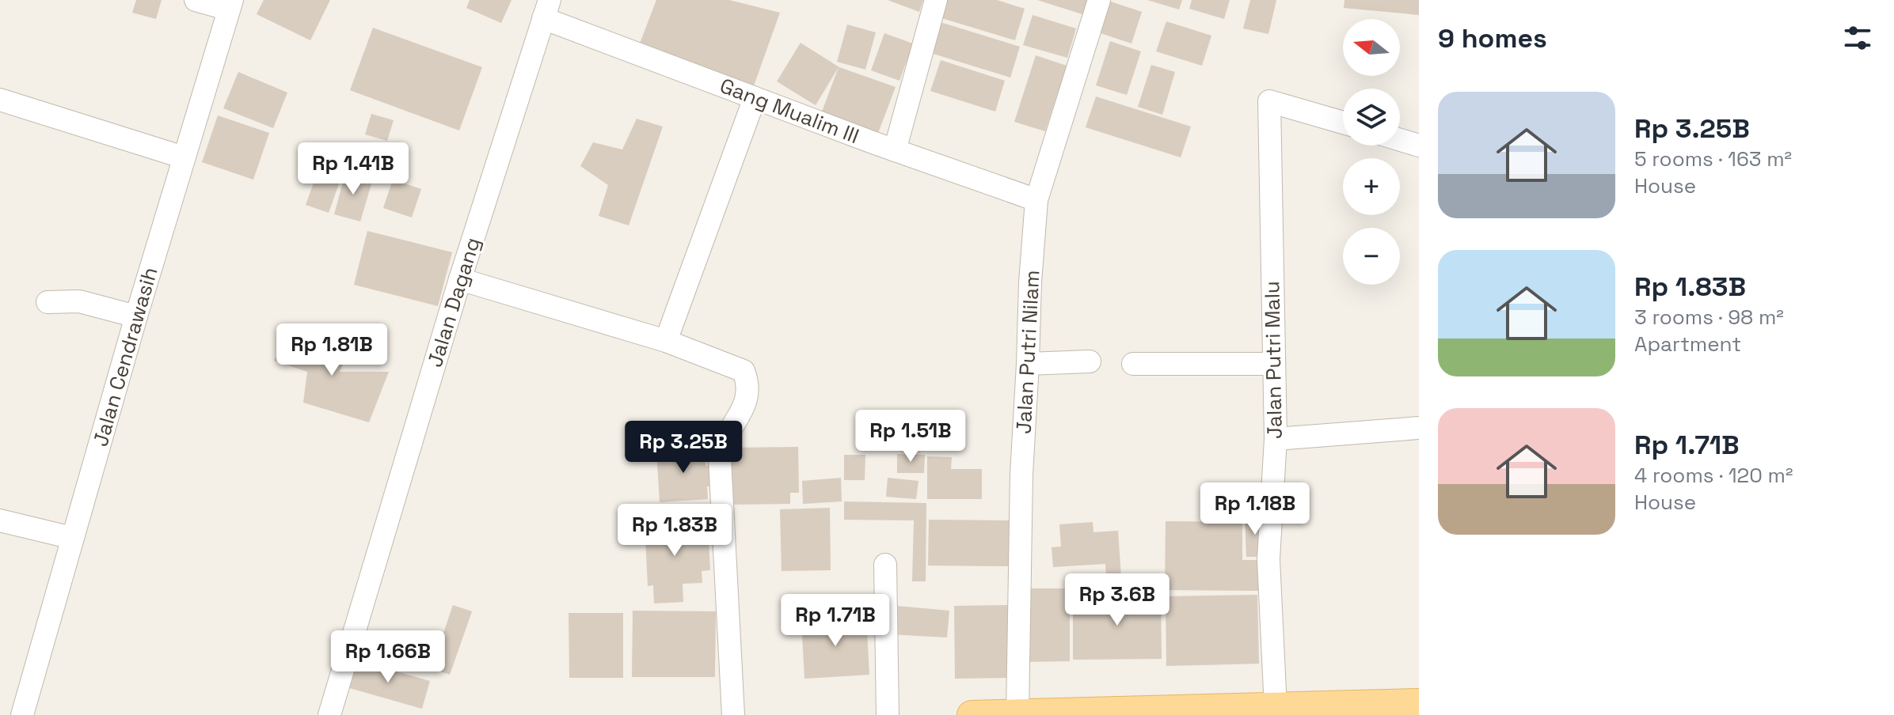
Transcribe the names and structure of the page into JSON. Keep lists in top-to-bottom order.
{
  "streets": {
    "street": [
      "Gang Mualim III",
      "Jalan Dagang",
      "Jalan Putri Nilam",
      "Jalan Cendrawasih",
      "Jalan Putri Malu"
    ]
  },
  "crossings": [
    ["Gang Mualim III", "Jalan Dagang"],
    ["Gang Mualim III", "Jalan Putri Nilam"]
  ],
  "north": "left",
  "page": {
    "heading": "9 homes",
    "map_buttons": ["+", "−"],
    "list": [
      {
        "name": "Rp 3.25B",
        "note": "5 rooms · 163 m² · House"
      },
      {
        "name": "Rp 1.83B",
        "note": "3 rooms · 98 m² · Apartment"
      },
      {
        "name": "Rp 1.71B",
        "note": "4 rooms · 120 m² · House"
      }
    ],
    "price": [
      "Rp 1.41B",
      "Rp 1.81B",
      "Rp 1.51B",
      "Rp 3.25B",
      "Rp 1.18B",
      "Rp 1.83B",
      "Rp 3.6B",
      "Rp 1.71B",
      "Rp 1.66B"
    ]
  }
}
